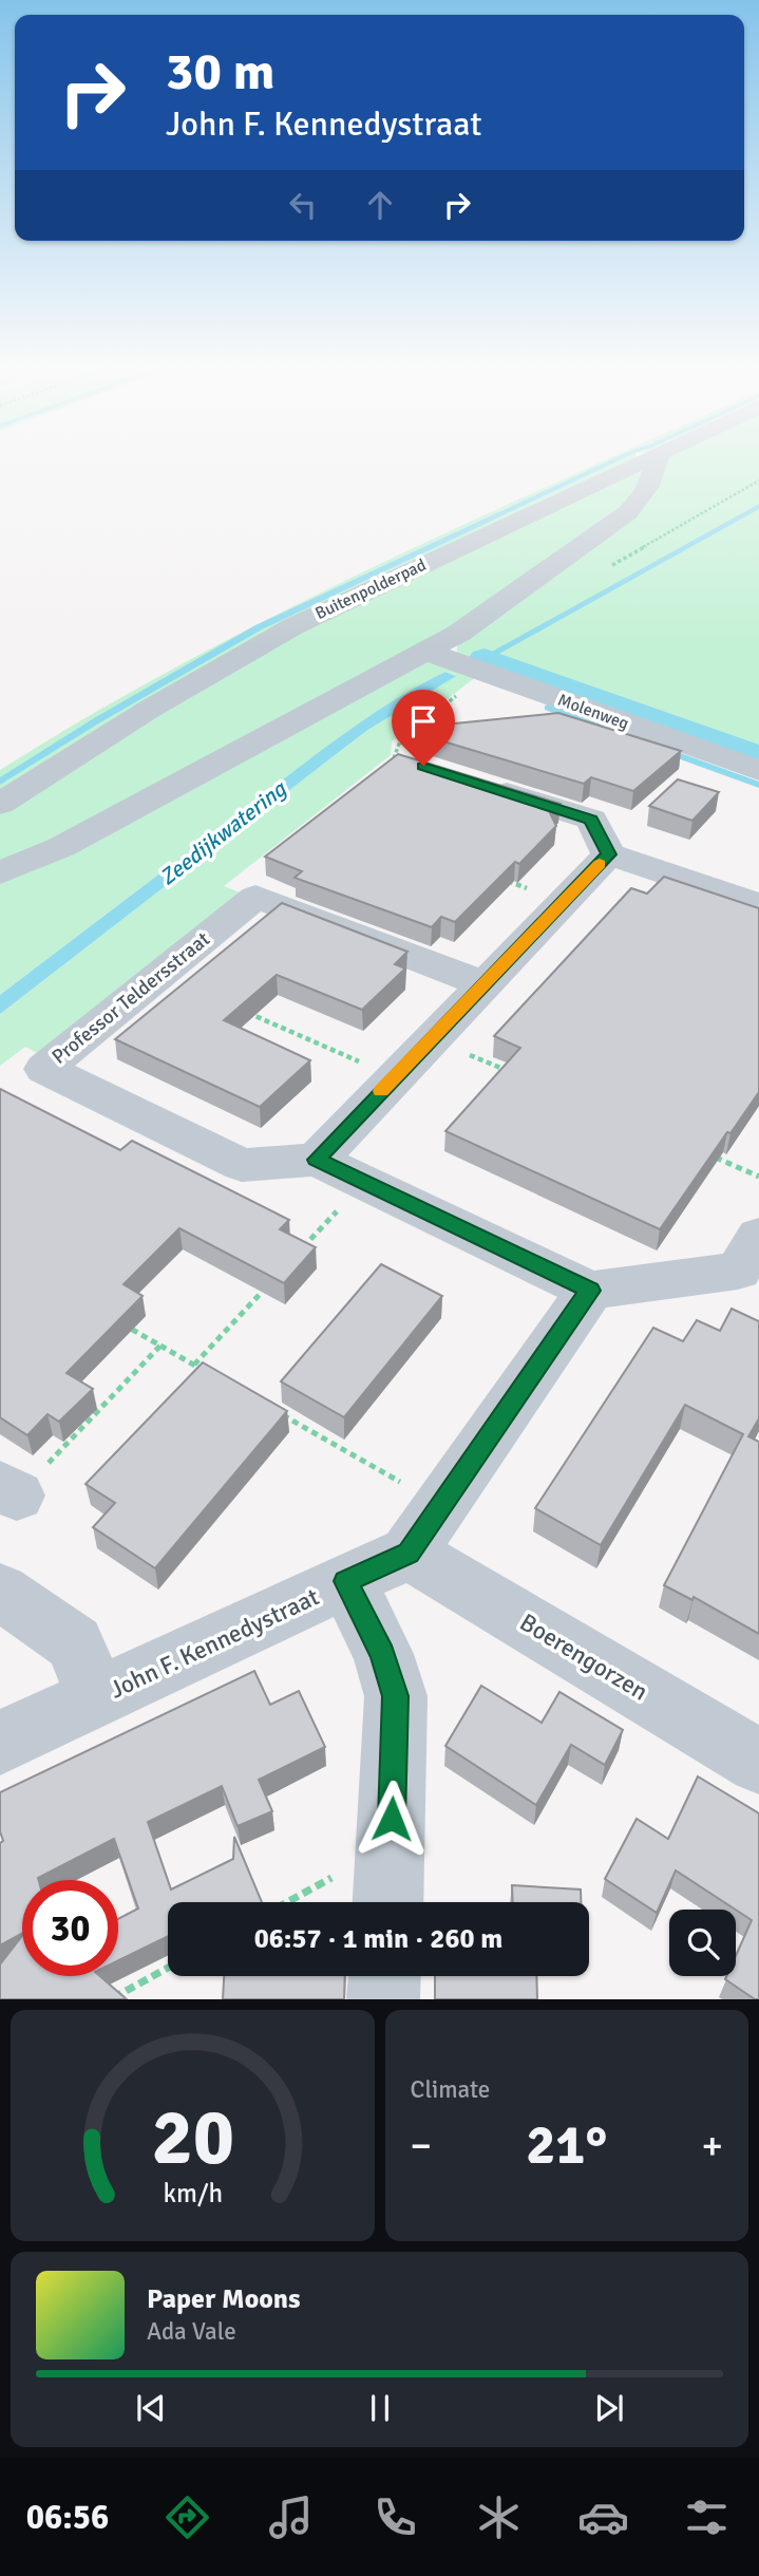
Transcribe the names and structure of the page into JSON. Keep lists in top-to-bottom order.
{
  "streets": {
    "street": [
      "Buitenpolderpad",
      "Molenweg",
      "Professor Teldersstraat",
      "John F. Kennedystraat",
      "Boerengorzen"
    ]
  },
  "crossings": [
    ["John F. Kennedystraat", "Boerengorzen"]
  ],
  "water": ["Zeedijkwatering"],
  "page": {
    "turn": ["30 m", "John F. Kennedystraat"],
    "limit": "30",
    "trip": "06:57 · 1 min · 260 m",
    "tile": "Climate",
    "heat": ["−", "21°", "+"],
    "song": ["Paper Moons", "Ada Vale"],
    "tabs": "06:56",
    "gauge": ["20", "km/h"]
  }
}
